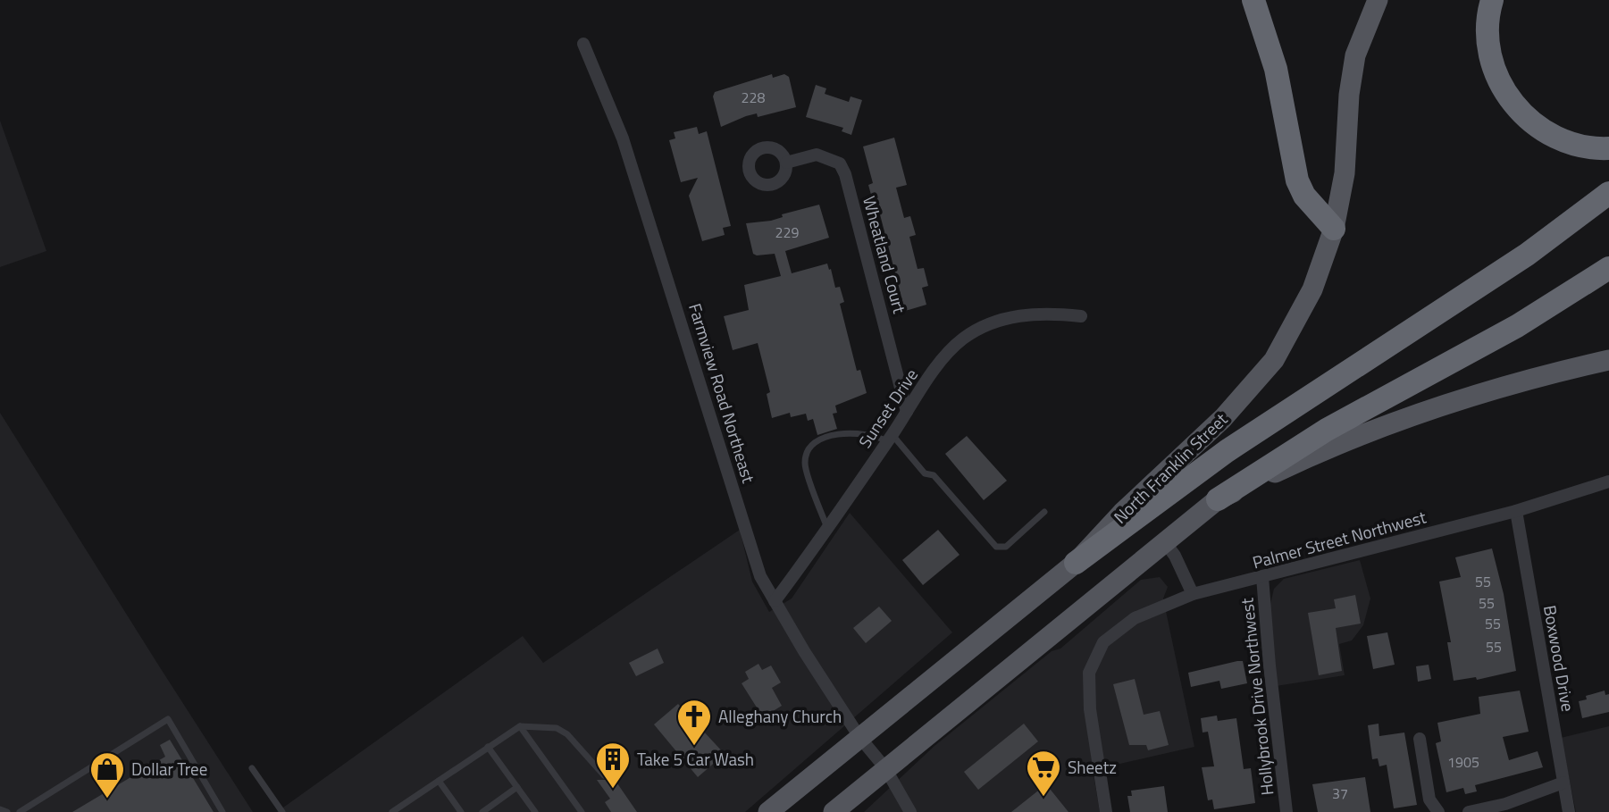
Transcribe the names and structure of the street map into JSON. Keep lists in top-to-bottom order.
{
  "streets": {
    "main road": ["North Franklin Street"],
    "street": [
      "Wheatland Court",
      "Farmview Road Northeast",
      "Sunset Drive",
      "Palmer Street Northwest",
      "Boxwood Drive",
      "Hollybrook Drive Northwest"
    ]
  },
  "crossings": [
    ["Wheatland Court", "Sunset Drive"],
    ["Farmview Road Northeast", "Sunset Drive"],
    ["Farmview Road Northeast", "North Franklin Street"],
    ["Palmer Street Northwest", "Boxwood Drive"],
    ["Palmer Street Northwest", "Hollybrook Drive Northwest"]
  ],
  "places": {
    "church": ["Alleghany Church"],
    "building": ["Take 5 Car Wash"],
    "supermarket": ["Sheetz"],
    "shop": ["Dollar Tree"]
  },
  "house_numbers": [
    "228",
    "229",
    "55",
    "55",
    "55",
    "55",
    "1905",
    "37"
  ]
}
